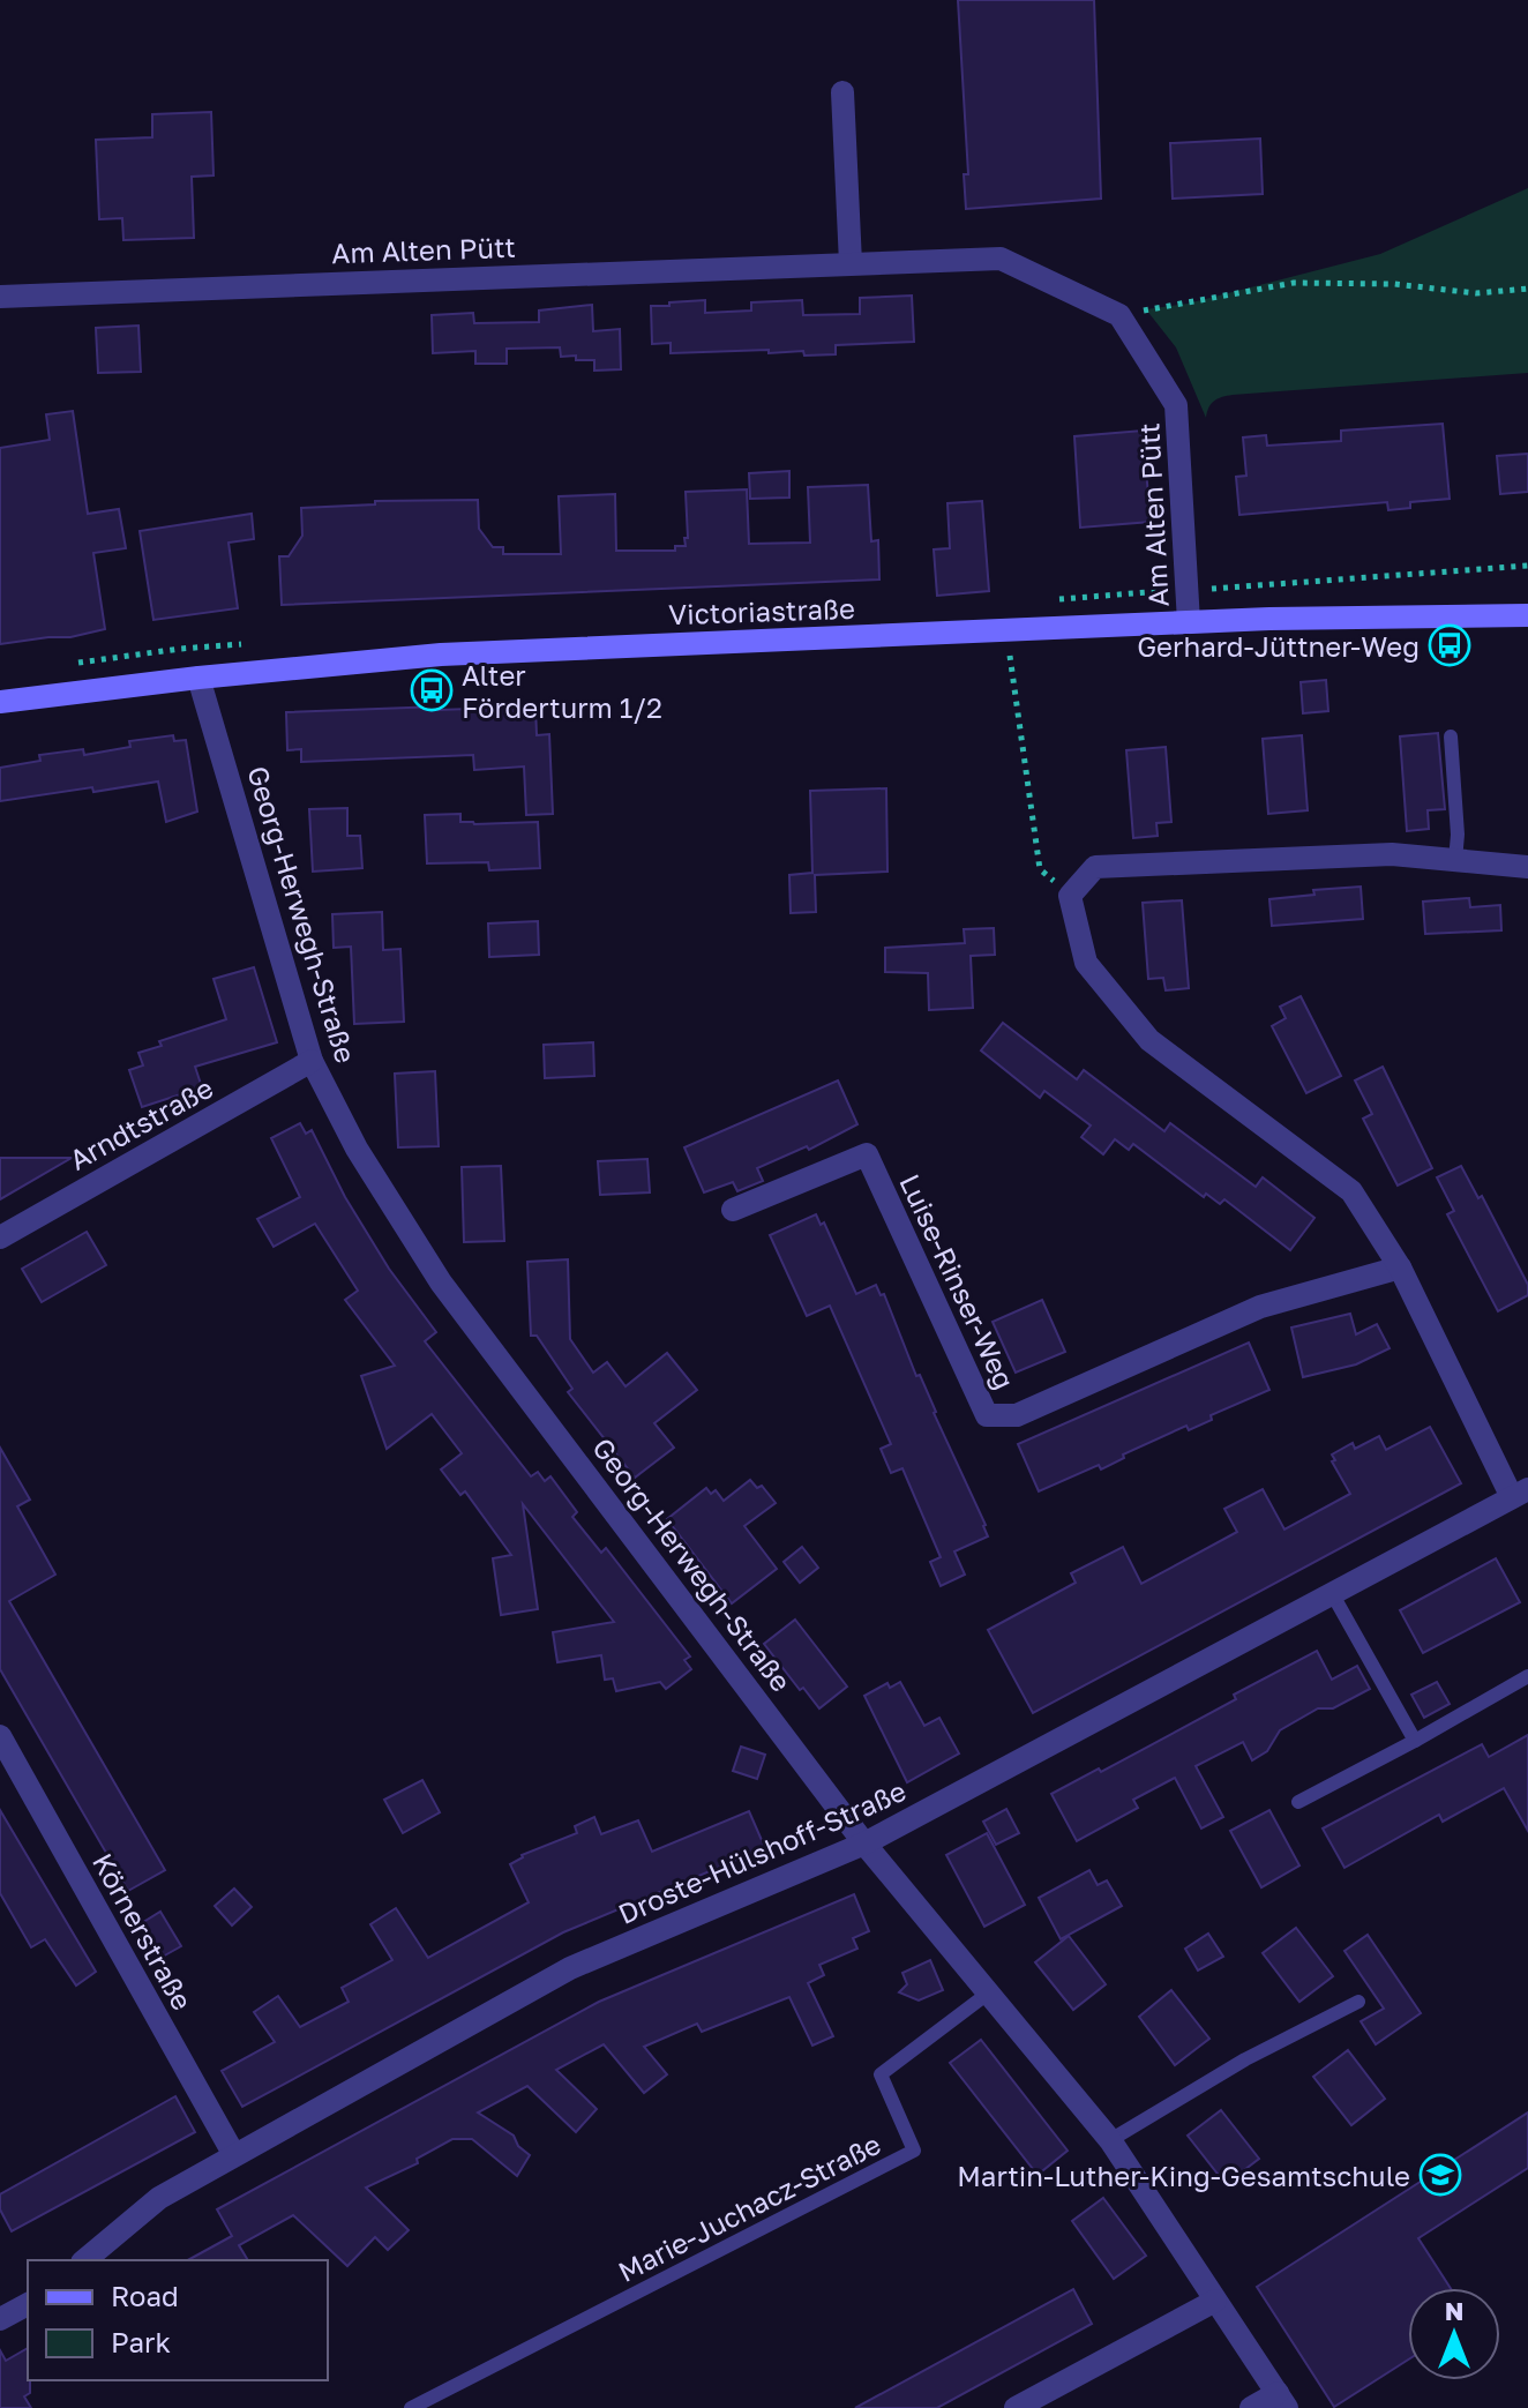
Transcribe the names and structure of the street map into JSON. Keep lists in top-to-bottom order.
{
  "streets": {
    "main road": ["Victoriastraße"],
    "street": [
      "Am Alten Pütt",
      "Georg-Herwegh-Straße",
      "Arndtstraße",
      "Luise-Rinser-Weg",
      "Droste-Hülshoff-Straße",
      "Körnerstraße"
    ],
    "lane": ["Marie-Juchacz-Straße"]
  },
  "crossings": [
    ["Am Alten Pütt", "Victoriastraße"],
    ["Victoriastraße", "Georg-Herwegh-Straße"],
    ["Georg-Herwegh-Straße", "Arndtstraße"],
    ["Georg-Herwegh-Straße", "Droste-Hülshoff-Straße"],
    ["Georg-Herwegh-Straße", "Marie-Juchacz-Straße"],
    ["Droste-Hülshoff-Straße", "Körnerstraße"]
  ],
  "places": {
    "bus stop": ["Gerhard-Jüttner-Weg", "Alter Förderturm 1/2"],
    "school or university": ["Martin-Luther-King-Gesamtschule"]
  },
  "legend": ["Road", "Park"],
  "north": "top"
}
